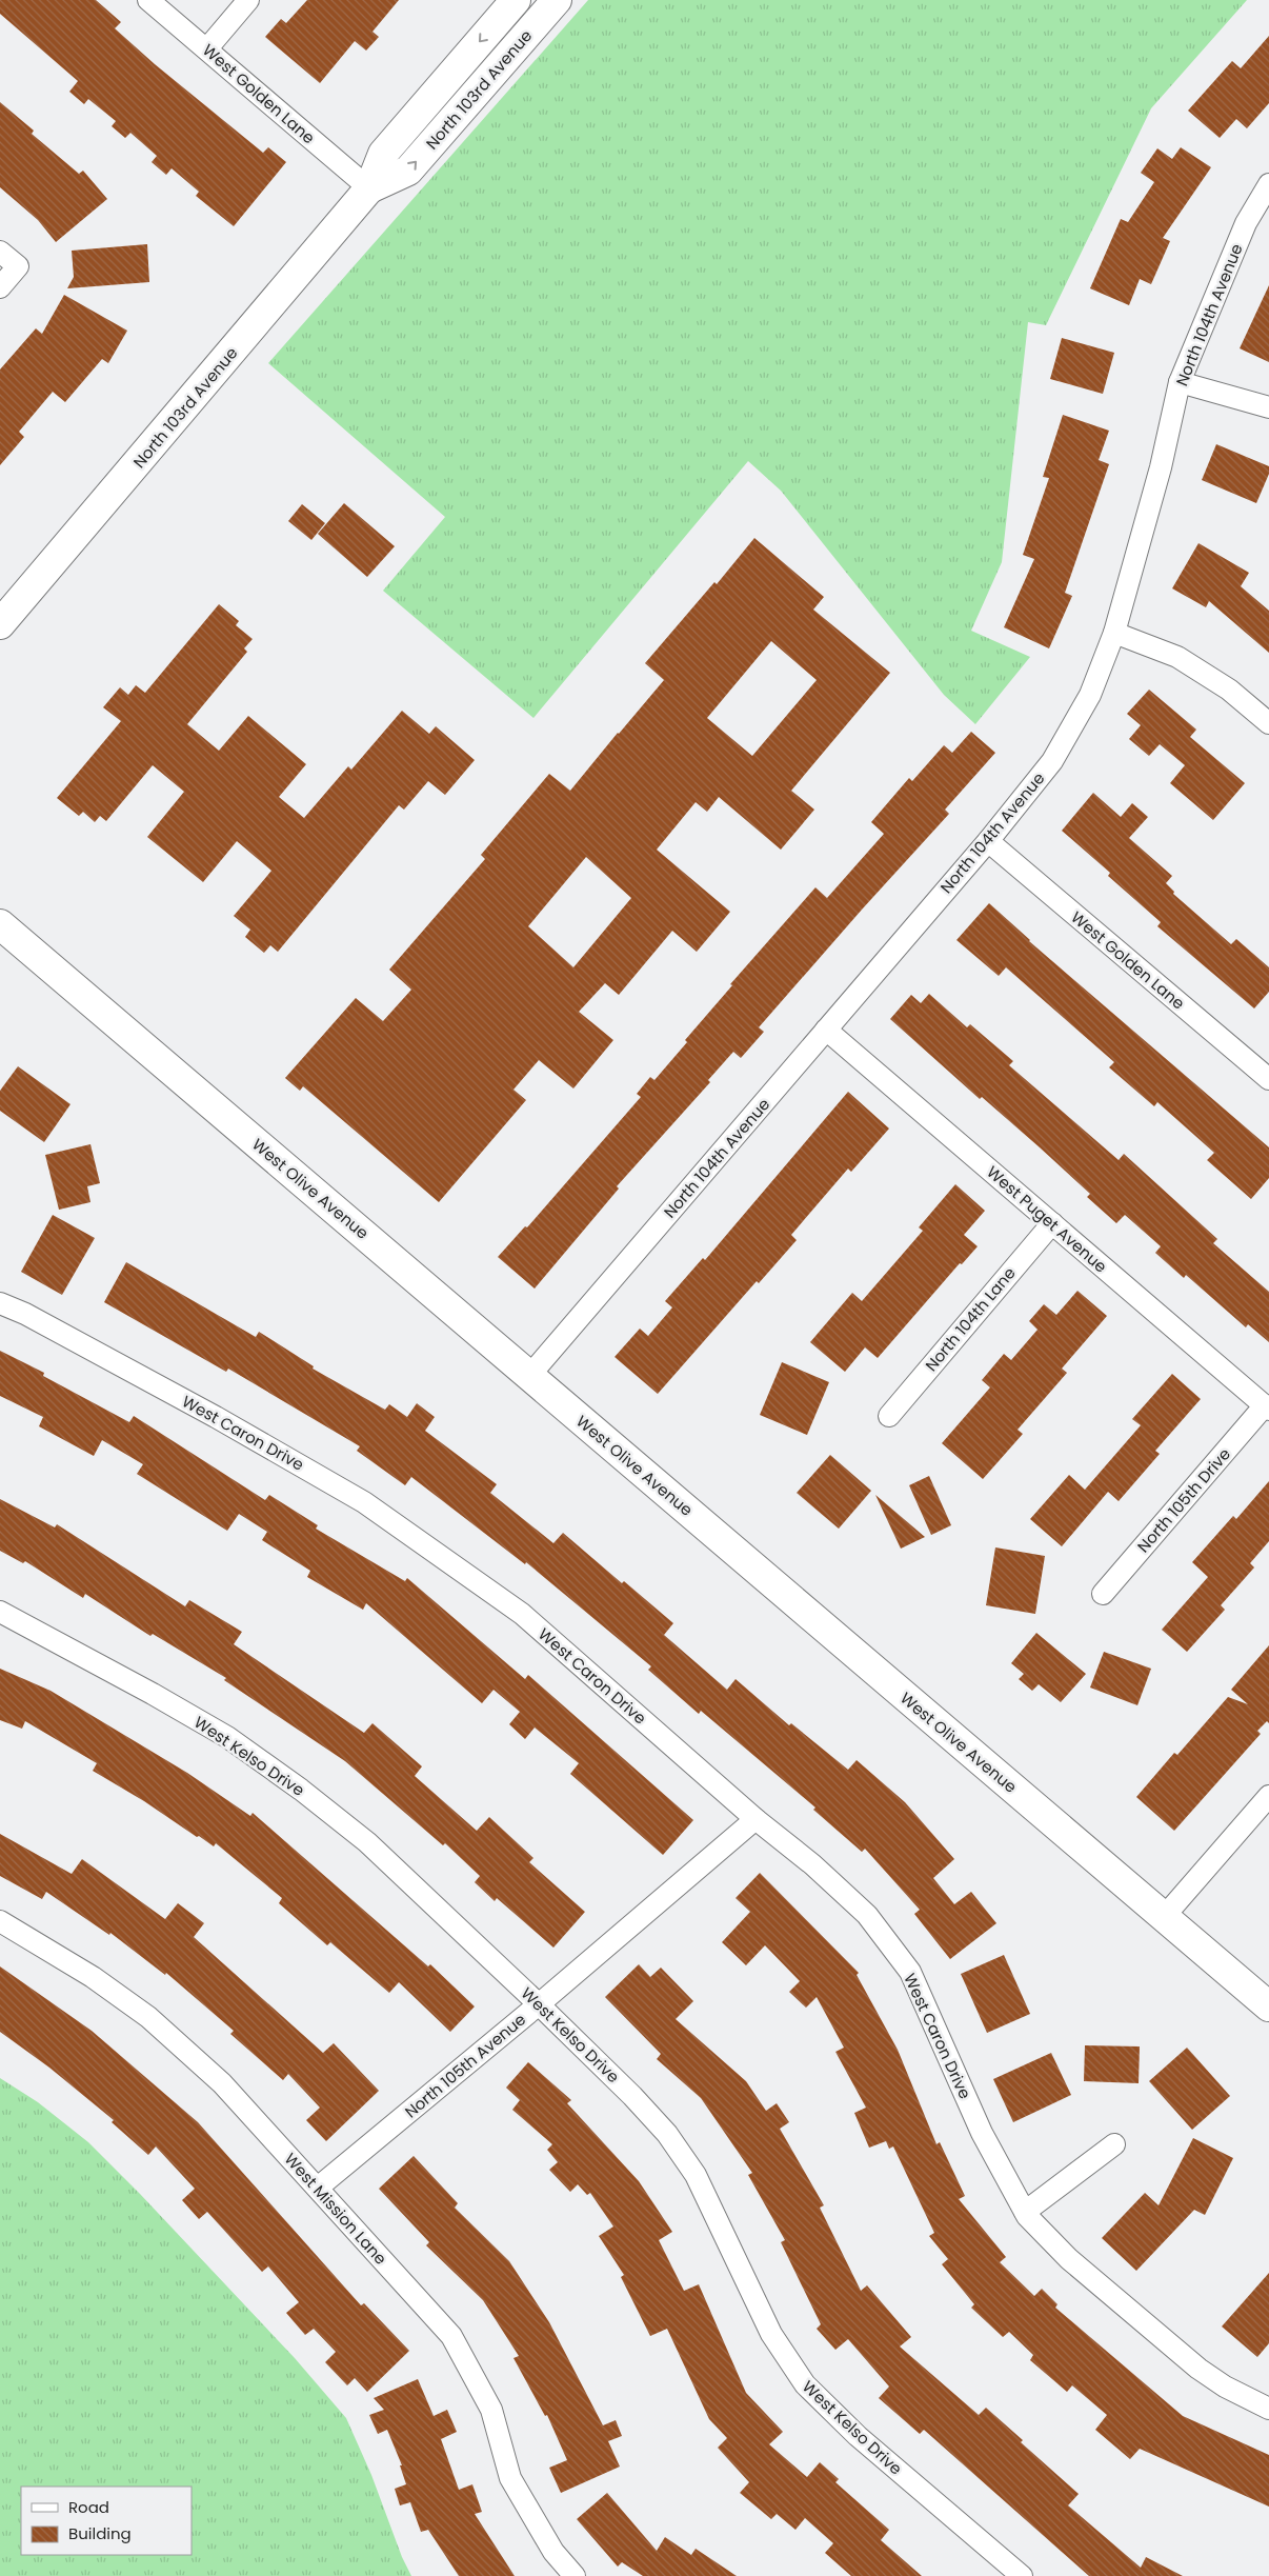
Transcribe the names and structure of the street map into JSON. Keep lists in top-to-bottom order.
{
  "streets": {
    "main road": ["North 103rd Avenue", "West Olive Avenue"],
    "street": [
      "West Golden Lane",
      "North 104th Avenue",
      "West Puget Avenue",
      "North 104th Lane",
      "West Caron Drive",
      "North 105th Drive",
      "West Kelso Drive",
      "North 105th Avenue",
      "West Mission Lane"
    ]
  },
  "crossings": [
    ["North 103rd Avenue", "West Golden Lane"],
    ["West Golden Lane", "North 104th Avenue"],
    ["North 104th Avenue", "West Olive Avenue"],
    ["North 104th Avenue", "West Puget Avenue"],
    ["West Puget Avenue", "North 104th Lane"],
    ["West Puget Avenue", "North 105th Drive"],
    ["West Caron Drive", "North 105th Avenue"],
    ["West Kelso Drive", "North 105th Avenue"],
    ["North 105th Avenue", "West Mission Lane"]
  ],
  "legend": ["Road", "Building"]
}
